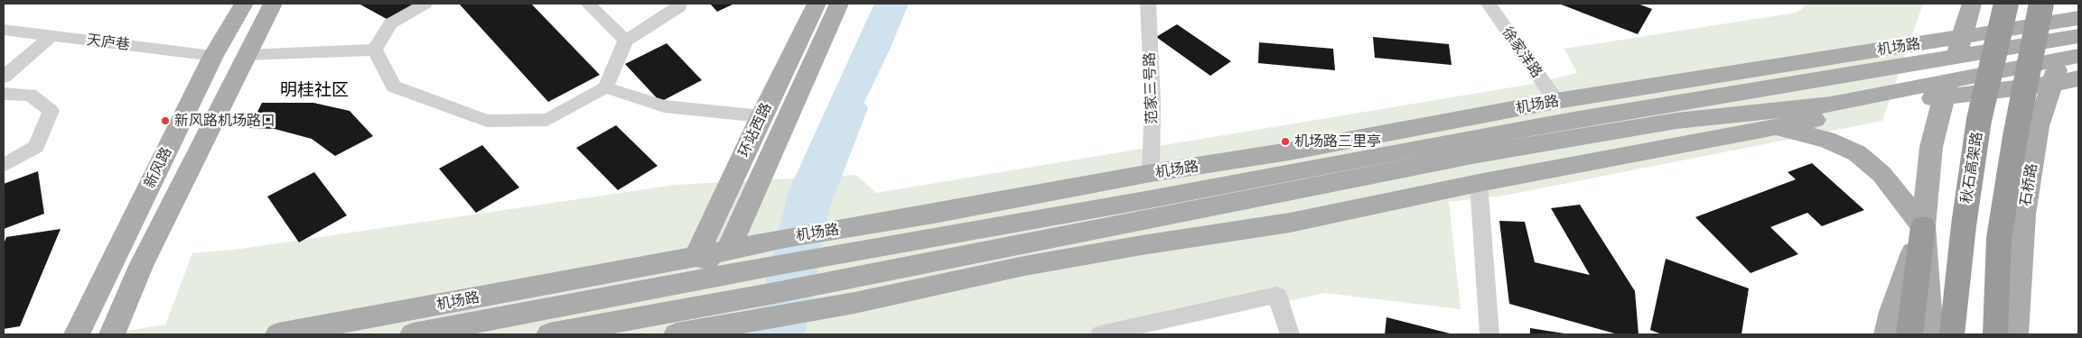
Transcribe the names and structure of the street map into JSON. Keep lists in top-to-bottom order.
{
  "streets": {
    "highway": ["秋石高架路"],
    "main road": [
      "机场路",
      "环站西路",
      "新风路",
      "石桥路"
    ],
    "street": ["天庐巷", "徐家洋路", "范家三号路"]
  },
  "crossings": [
    ["天庐巷", "新风路"],
    ["机场路", "徐家洋路"],
    ["机场路", "范家三号路"],
    ["机场路", "环站西路"],
    ["机场路", "石桥路"]
  ],
  "districts": ["明桂社区"],
  "places": ["新风路机场路口", "机场路三里亭"]
}
